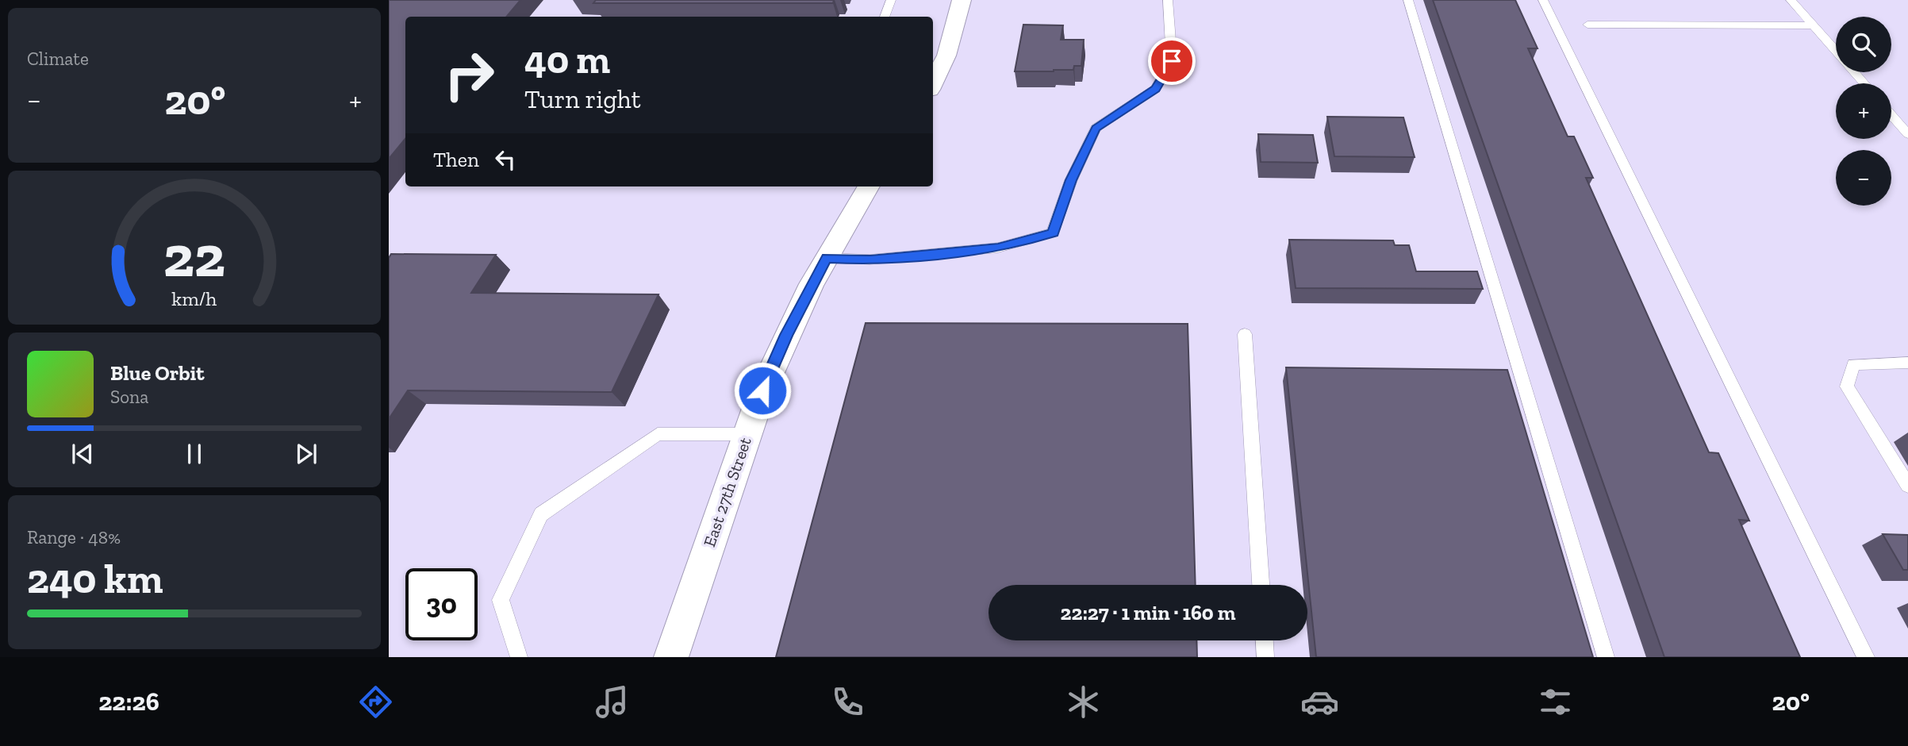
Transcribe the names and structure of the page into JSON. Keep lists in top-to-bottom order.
{
  "streets": {
    "street": ["East 27th Street"]
  },
  "page": {
    "tile": [
      "Climate",
      ["Range · 48%", "240 km"]
    ],
    "map_buttons": ["+", "−"],
    "turn": ["40 m", "Turn right"],
    "heat": ["−", "20°", "+"],
    "then": "Then",
    "song": ["Blue Orbit", "Sona"],
    "limit": "30",
    "trip": "22:27 · 1 min · 160 m",
    "tabs": ["22:26", "20°"],
    "gauge": ["22", "km/h"]
  }
}
